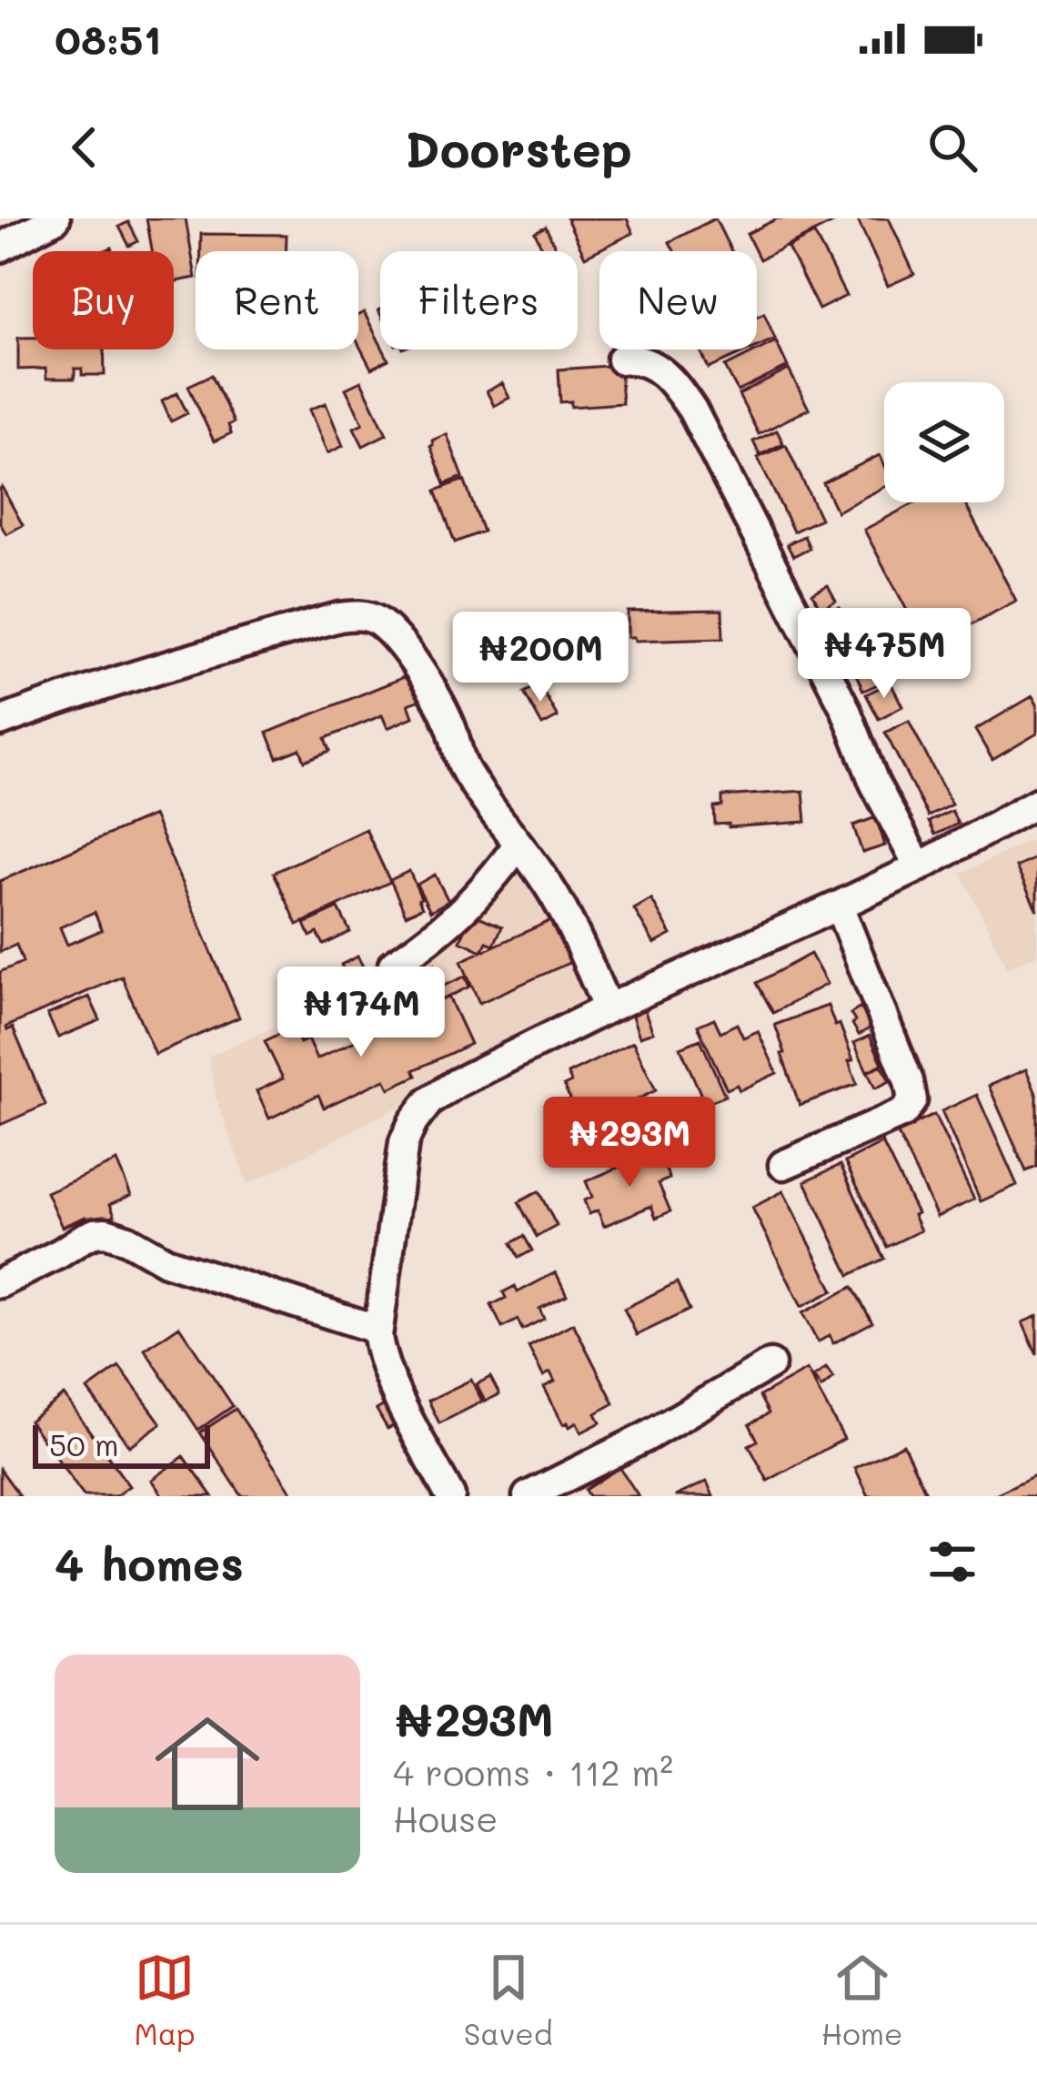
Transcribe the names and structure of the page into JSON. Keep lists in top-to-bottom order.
{
  "scale_bar": "50 m",
  "page": {
    "status": "08:51",
    "header": "Doorstep",
    "chip": [
      "Buy",
      "Rent",
      "Filters",
      "New"
    ],
    "price": [
      "₦475M",
      "₦200M",
      "₦174M",
      "₦293M"
    ],
    "scale": "50 m",
    "heading": "4 homes",
    "list": [
      {
        "name": "₦293M",
        "note": "4 rooms · 112 m² · House"
      }
    ],
    "tabs": ["Map", "Saved", "Home"]
  }
}
